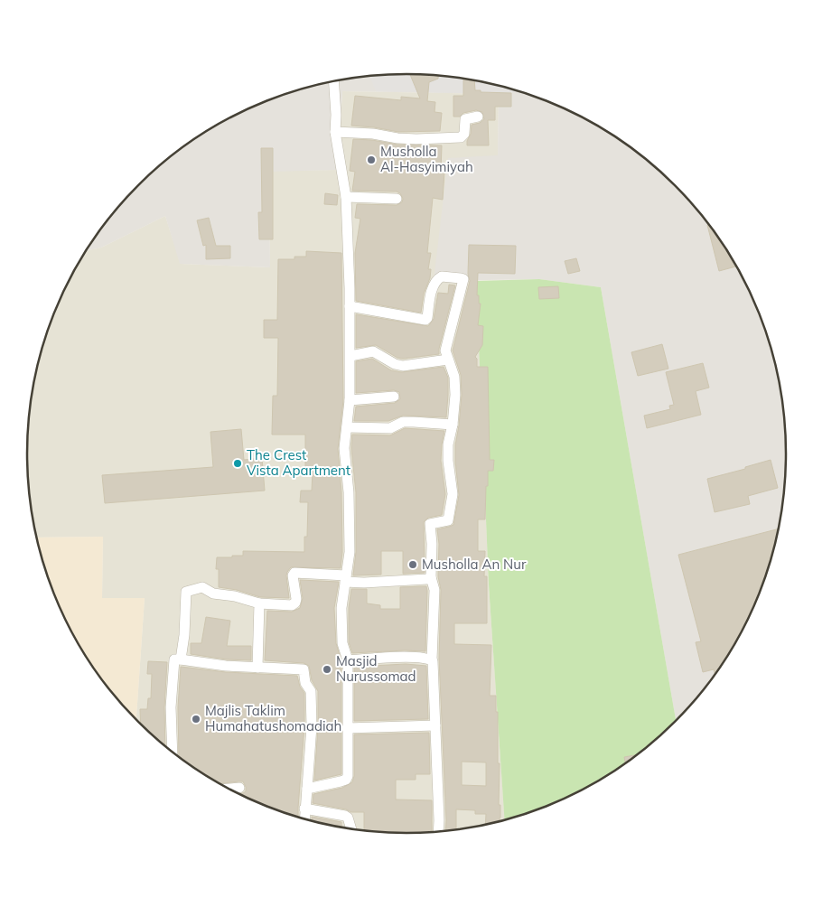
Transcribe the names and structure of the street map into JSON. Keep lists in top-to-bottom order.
{
  "places": [
    "Musholla Al-Hasyimiyah",
    "The Crest Vista Apartment",
    "Musholla An Nur",
    "Masjid Nurussomad",
    "Majlis Taklim Humahatushomadiah"
  ]
}
